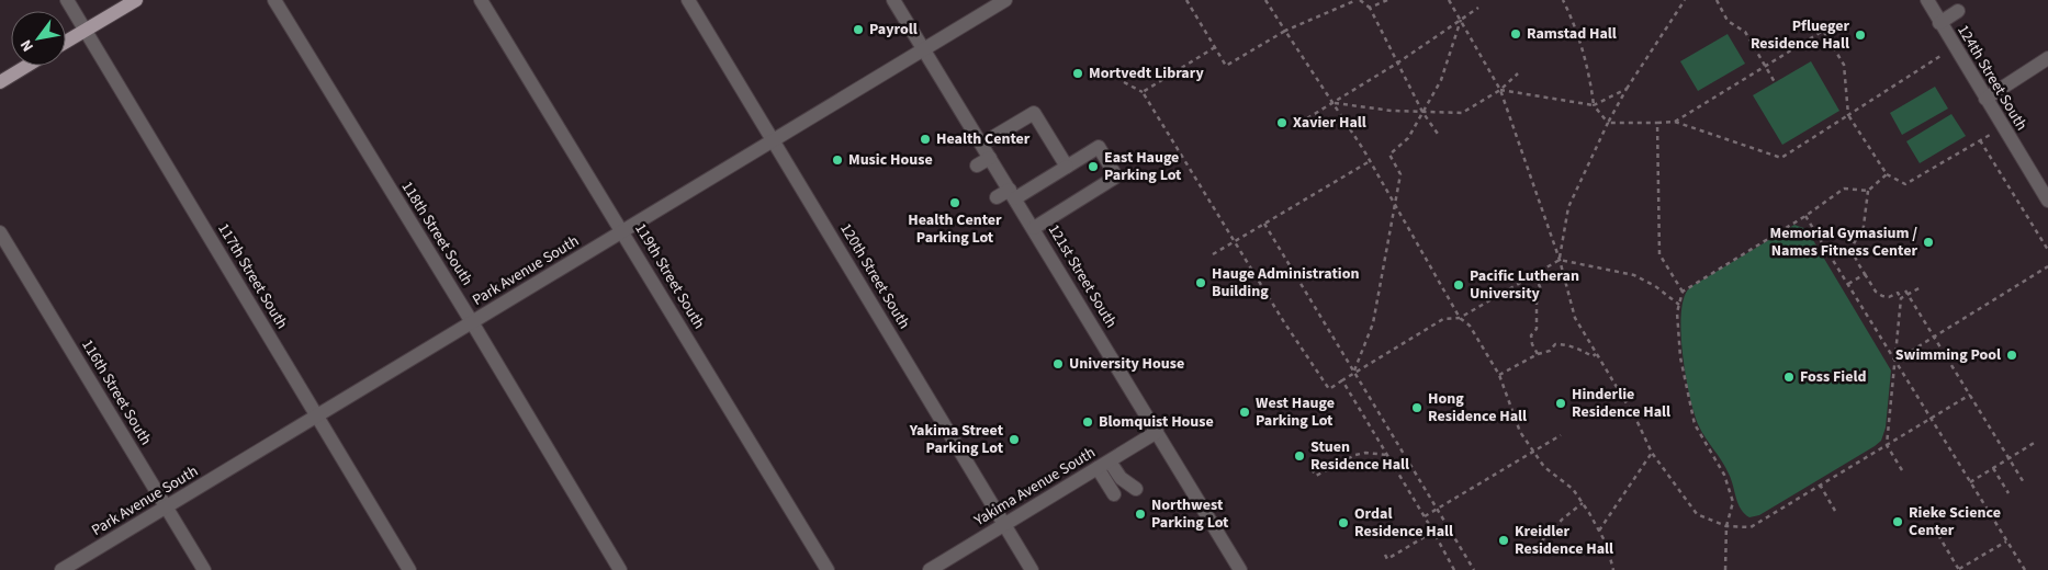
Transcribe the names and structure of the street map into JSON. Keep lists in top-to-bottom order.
{
  "streets": {
    "street": [
      "124th Street South",
      "118th Street South",
      "Park Avenue South",
      "117th Street South",
      "119th Street South",
      "120th Street South",
      "121st Street South",
      "116th Street South",
      "Yakima Avenue South"
    ]
  },
  "crossings": [
    ["118th Street South", "Park Avenue South"],
    ["Park Avenue South", "117th Street South"],
    ["Park Avenue South", "119th Street South"],
    ["Park Avenue South", "120th Street South"],
    ["Park Avenue South", "121st Street South"],
    ["Park Avenue South", "116th Street South"],
    ["120th Street South", "Yakima Avenue South"],
    ["121st Street South", "Yakima Avenue South"]
  ],
  "places": [
    "Payroll",
    "Ramstad Hall",
    "Pflueger Residence Hall",
    "Mortvedt Library",
    "Xavier Hall",
    "Health Center",
    "Music House",
    "East Hauge Parking Lot",
    "Health Center Parking Lot",
    "Memorial Gymasium / Names Fitness Center",
    "Hauge Administration Building",
    "Pacific Lutheran University",
    "Swimming Pool",
    "University House",
    "Foss Field",
    "Hinderlie Residence Hall",
    "Hong Residence Hall",
    "West Hauge Parking Lot",
    "Blomquist House",
    "Yakima Street Parking Lot",
    "Stuen Residence Hall",
    "Northwest Parking Lot",
    "Rieke Science Center",
    "Ordal Residence Hall",
    "Kreidler Residence Hall"
  ],
  "north": "bottom left"
}
